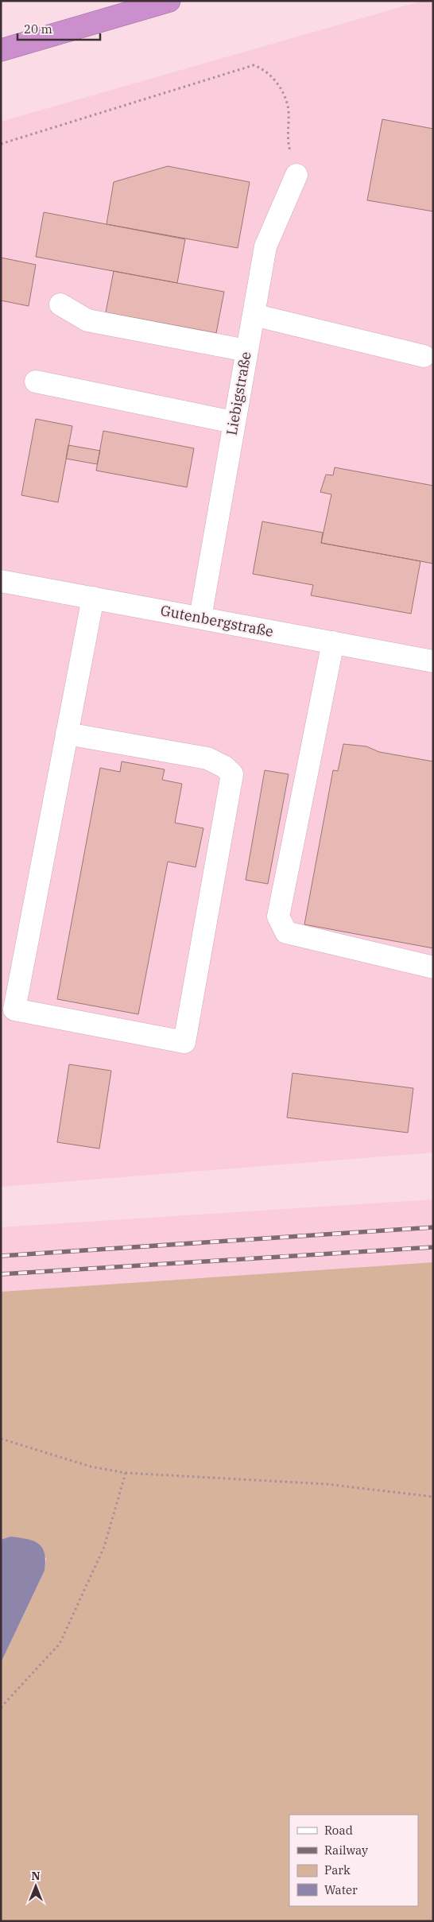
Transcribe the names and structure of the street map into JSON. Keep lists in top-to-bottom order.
{
  "streets": {
    "street": ["Liebigstraße", "Gutenbergstraße"]
  },
  "crossings": [
    ["Liebigstraße", "Gutenbergstraße"]
  ],
  "legend": [
    "Road",
    "Railway",
    "Park",
    "Water"
  ],
  "scale_bar": "20 m",
  "north": "top"
}
